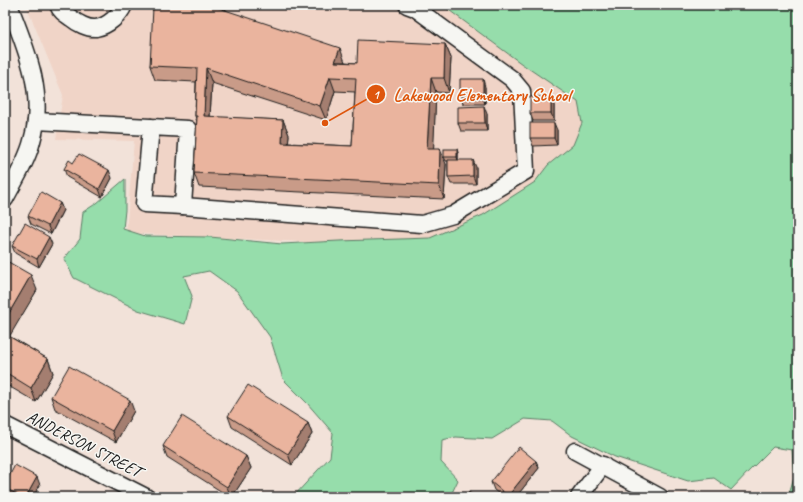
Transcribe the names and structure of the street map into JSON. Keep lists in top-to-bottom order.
{
  "streets": {
    "street": ["ANDERSON STREET"]
  },
  "places": ["Lakewood Elementary School"]
}
